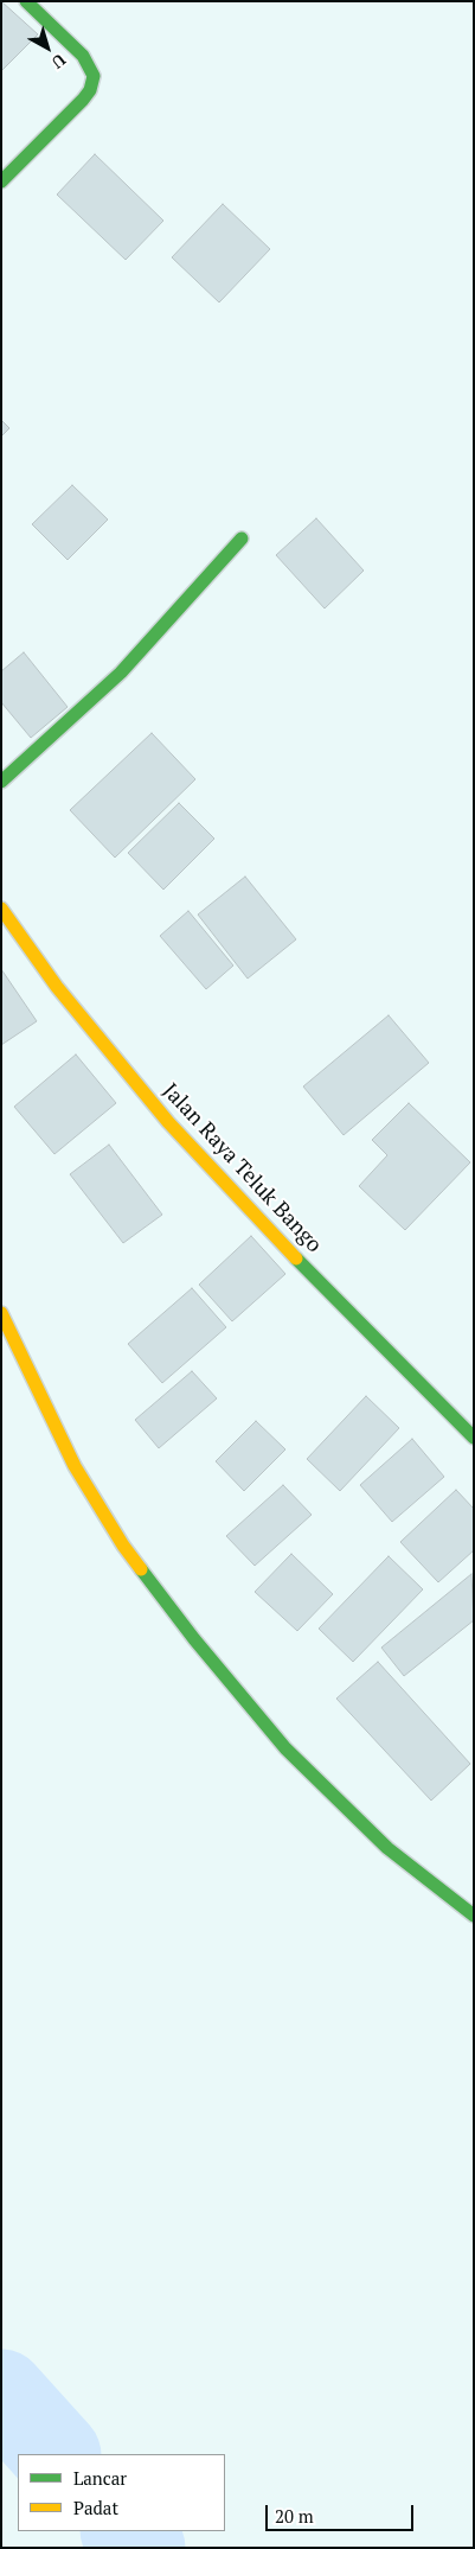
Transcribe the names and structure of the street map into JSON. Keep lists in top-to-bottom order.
{
  "streets": {
    "street": ["Jalan Raya Teluk Bango"]
  },
  "legend": ["Lancar", "Padat"],
  "scale_bar": "20 m",
  "north": "bottom right"
}
